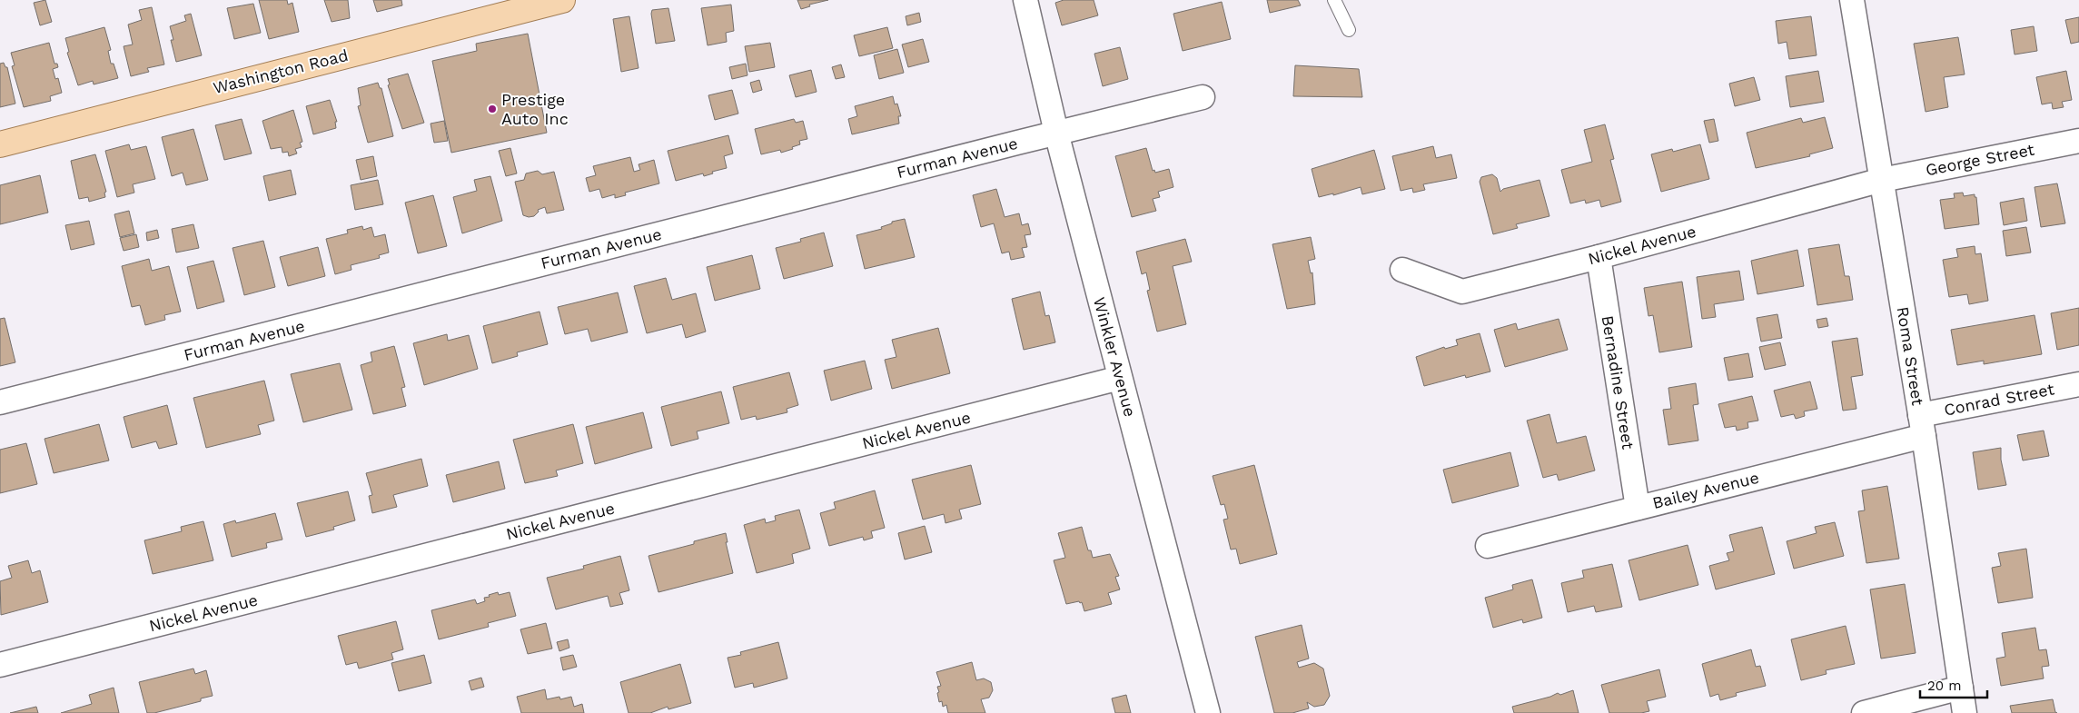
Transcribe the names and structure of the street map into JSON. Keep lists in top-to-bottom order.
{
  "streets": {
    "main road": ["Washington Road"],
    "street": [
      "Furman Avenue",
      "George Street",
      "Nickel Avenue",
      "Roma Street",
      "Winkler Avenue",
      "Bernadine Street",
      "Conrad Street",
      "Bailey Avenue"
    ]
  },
  "crossings": [
    ["Furman Avenue", "Winkler Avenue"],
    ["George Street", "Nickel Avenue"],
    ["George Street", "Roma Street"],
    ["Nickel Avenue", "Roma Street"],
    ["Nickel Avenue", "Winkler Avenue"],
    ["Nickel Avenue", "Bernadine Street"],
    ["Roma Street", "Conrad Street"],
    ["Roma Street", "Bailey Avenue"],
    ["Bernadine Street", "Bailey Avenue"],
    ["Conrad Street", "Bailey Avenue"]
  ],
  "places": ["Prestige Auto Inc"],
  "scale_bar": "20 m"
}
